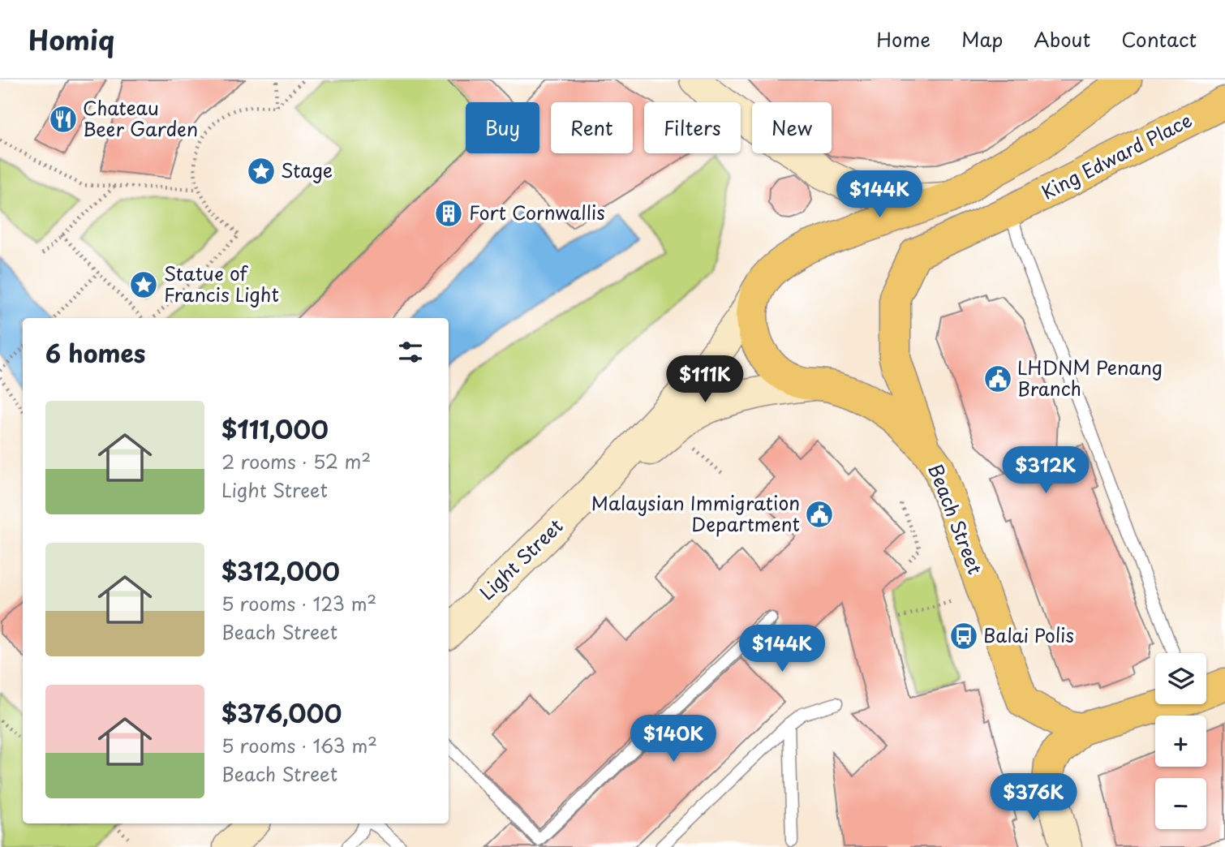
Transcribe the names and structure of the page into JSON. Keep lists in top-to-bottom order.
{
  "streets": {
    "main road": ["King Edward Place", "Beach Street", "Light Street"]
  },
  "crossings": [
    ["King Edward Place", "Beach Street"],
    ["Beach Street", "Light Street"]
  ],
  "places": {
    "restaurant": ["Chateau Beer Garden"],
    "place": ["Stage", "Statue of Francis Light"],
    "building": ["Fort Cornwallis"],
    "public building": ["LHDNM Penang Branch", "Malaysian Immigration Department"],
    "bus stop": ["Balai Polis"]
  },
  "page": {
    "header": "Homiq",
    "nav": [
      "Home",
      "Map",
      "About",
      "Contact"
    ],
    "chip": [
      "Buy",
      "Rent",
      "Filters",
      "New"
    ],
    "price": [
      "$144K",
      "$111K",
      "$312K",
      "$144K",
      "$140K",
      "$376K"
    ],
    "heading": "6 homes",
    "list": [
      {
        "name": "$111,000",
        "note": "2 rooms · 52 m² · Light Street"
      },
      {
        "name": "$312,000",
        "note": "5 rooms · 123 m² · Beach Street"
      },
      {
        "name": "$376,000",
        "note": "5 rooms · 163 m² · Beach Street"
      }
    ],
    "map_buttons": ["+", "−"]
  }
}
